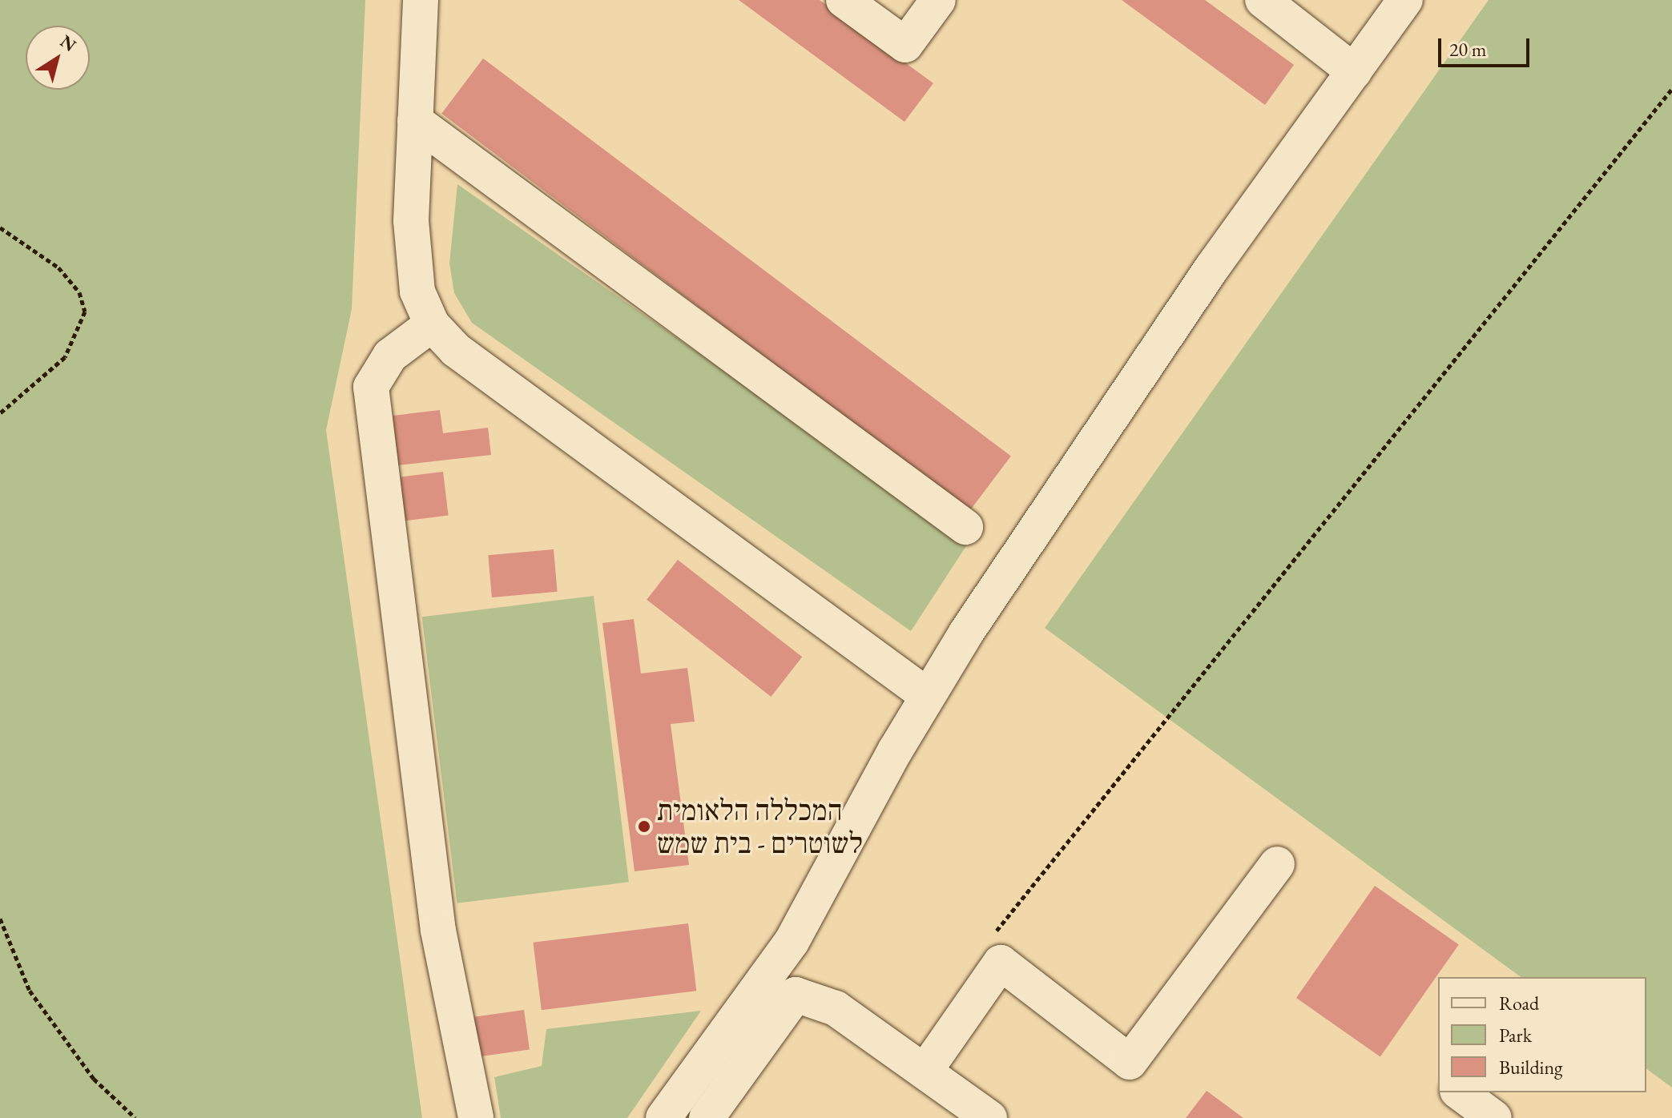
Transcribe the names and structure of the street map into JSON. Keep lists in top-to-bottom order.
{
  "places": ["המכללה הלאומית לשוטרים - בית שמש"],
  "legend": ["Road", "Park", "Building"],
  "scale_bar": "20 m",
  "north": "top right"
}
